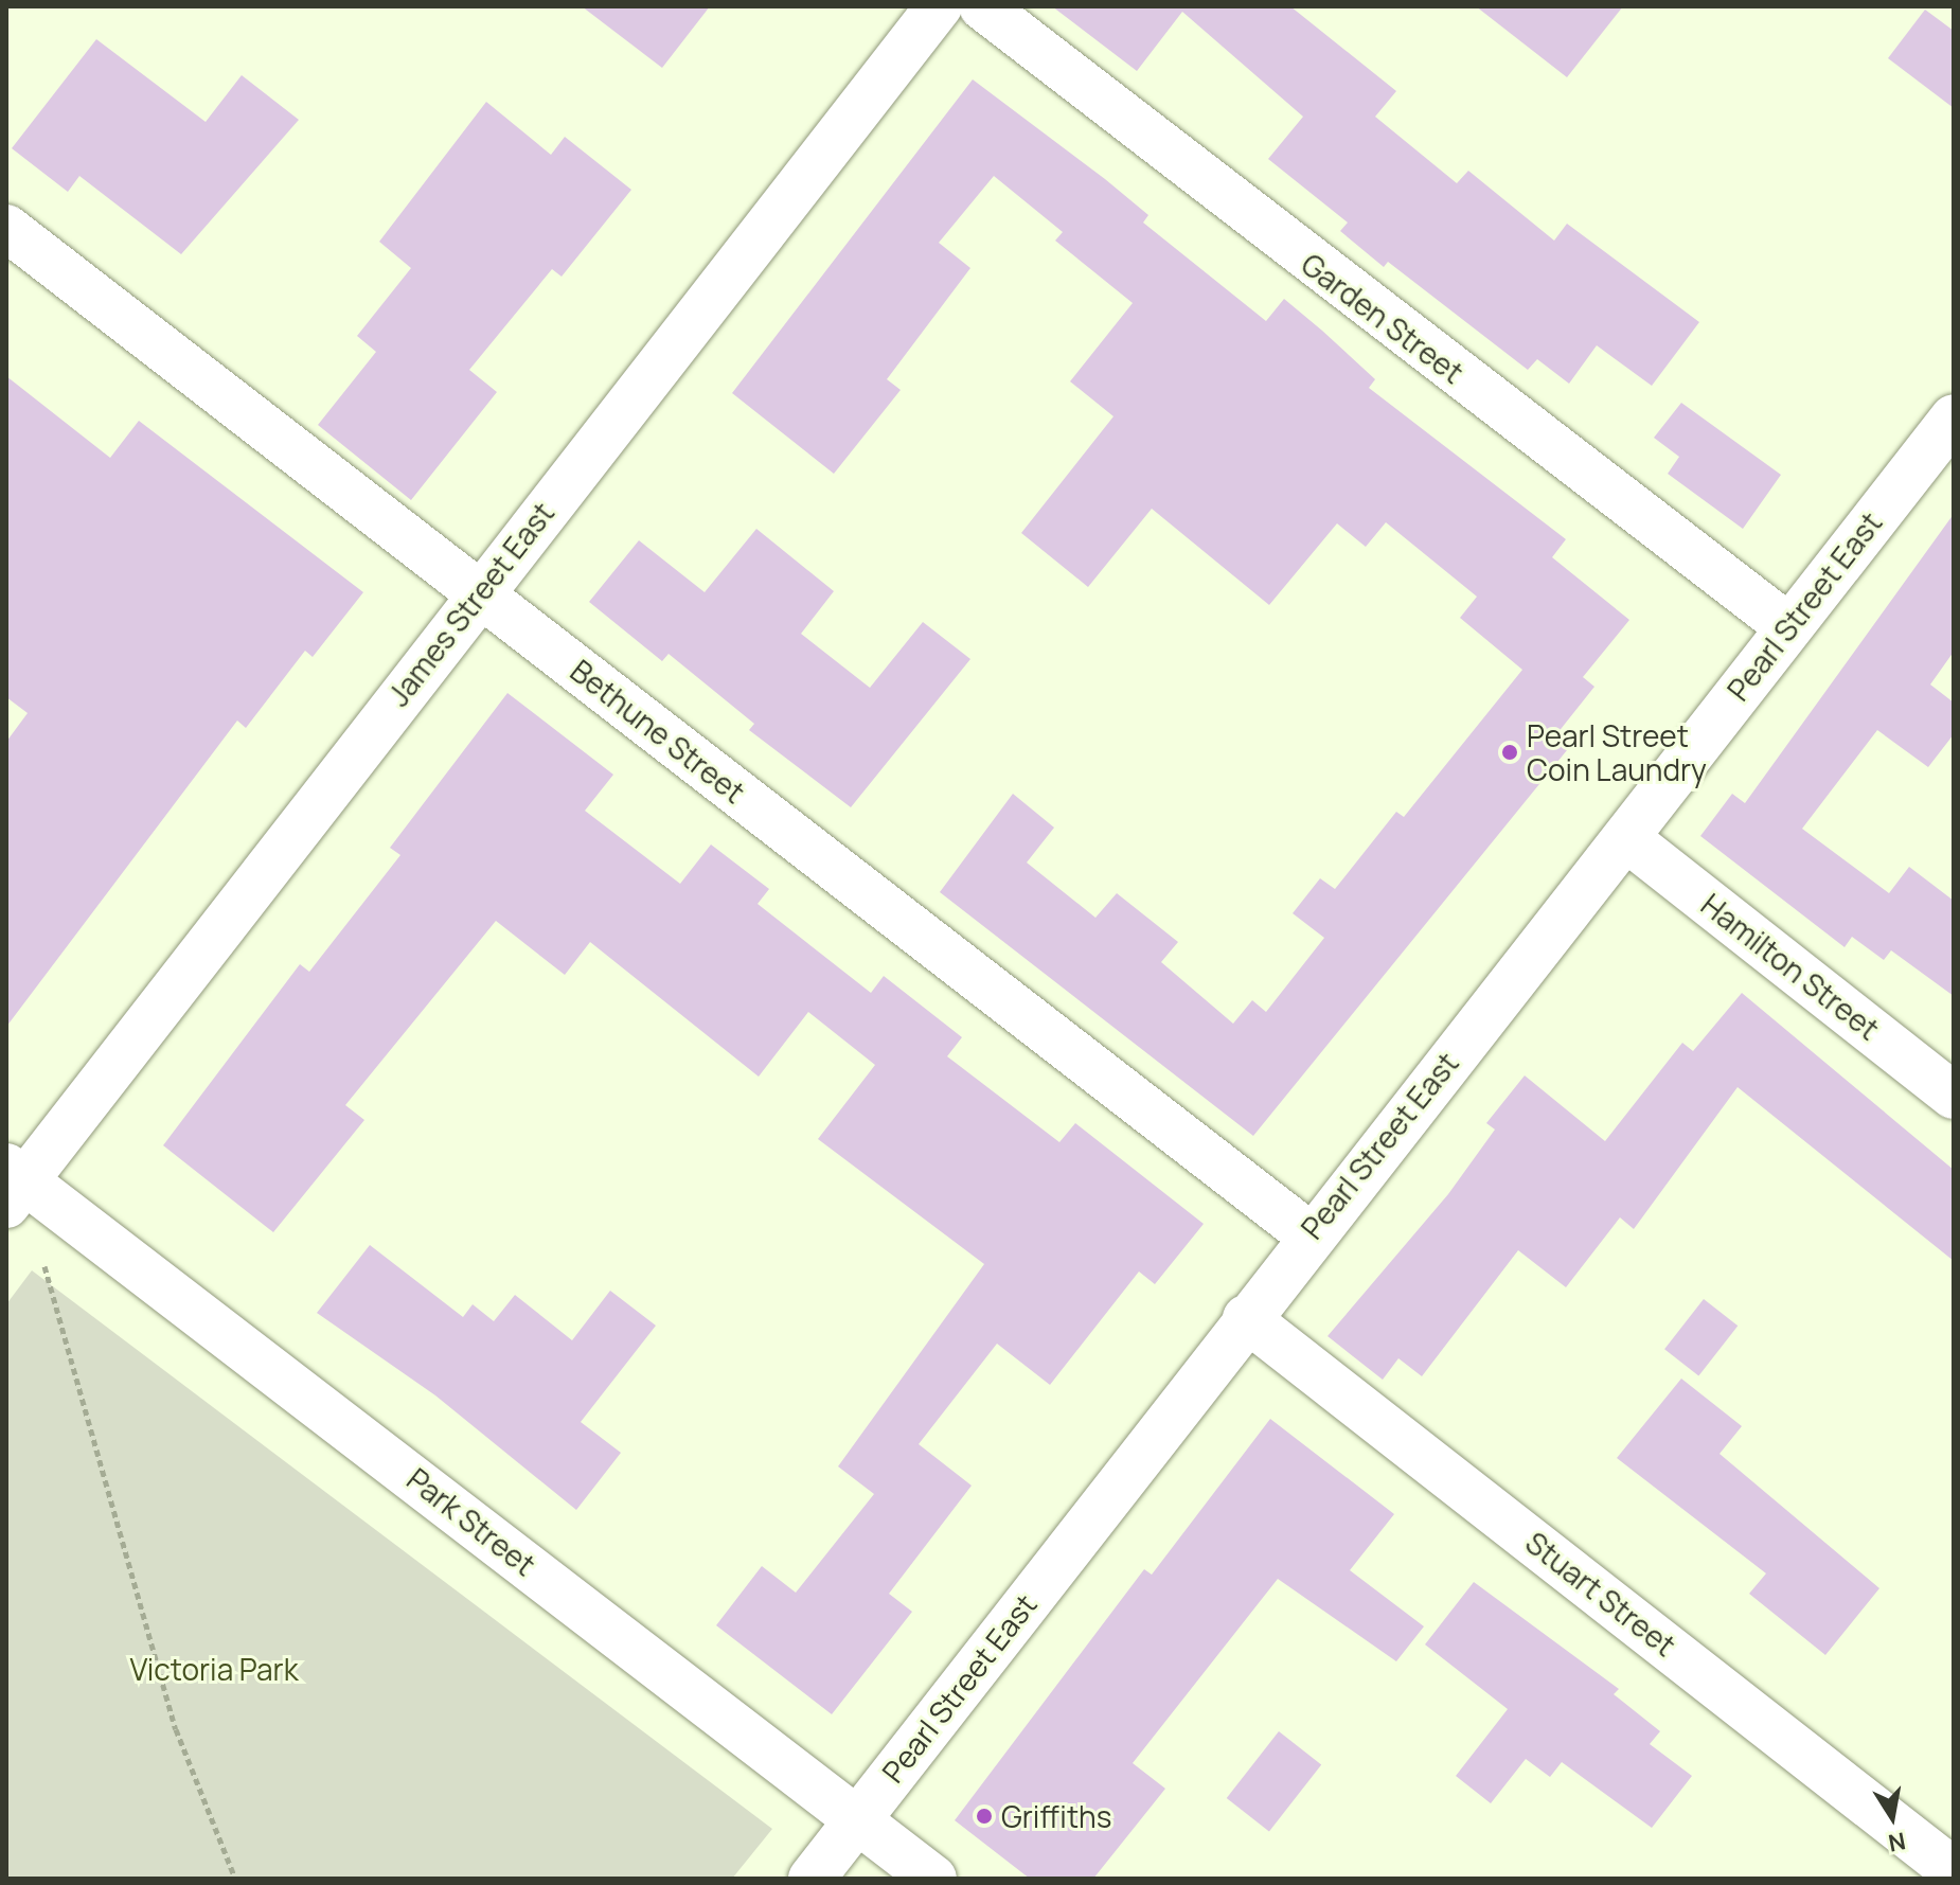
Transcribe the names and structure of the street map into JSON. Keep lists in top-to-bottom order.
{
  "streets": {
    "street": [
      "Garden Street",
      "James Street East",
      "Pearl Street East",
      "Bethune Street",
      "Hamilton Street",
      "Park Street",
      "Stuart Street"
    ]
  },
  "crossings": [
    ["Garden Street", "Pearl Street East"],
    ["James Street East", "Bethune Street"],
    ["James Street East", "Park Street"],
    ["Pearl Street East", "Bethune Street"],
    ["Pearl Street East", "Hamilton Street"],
    ["Pearl Street East", "Park Street"],
    ["Pearl Street East", "Stuart Street"]
  ],
  "parks": ["Victoria Park"],
  "places": ["Pearl Street Coin Laundry", "Griffiths"],
  "north": "bottom"
}
